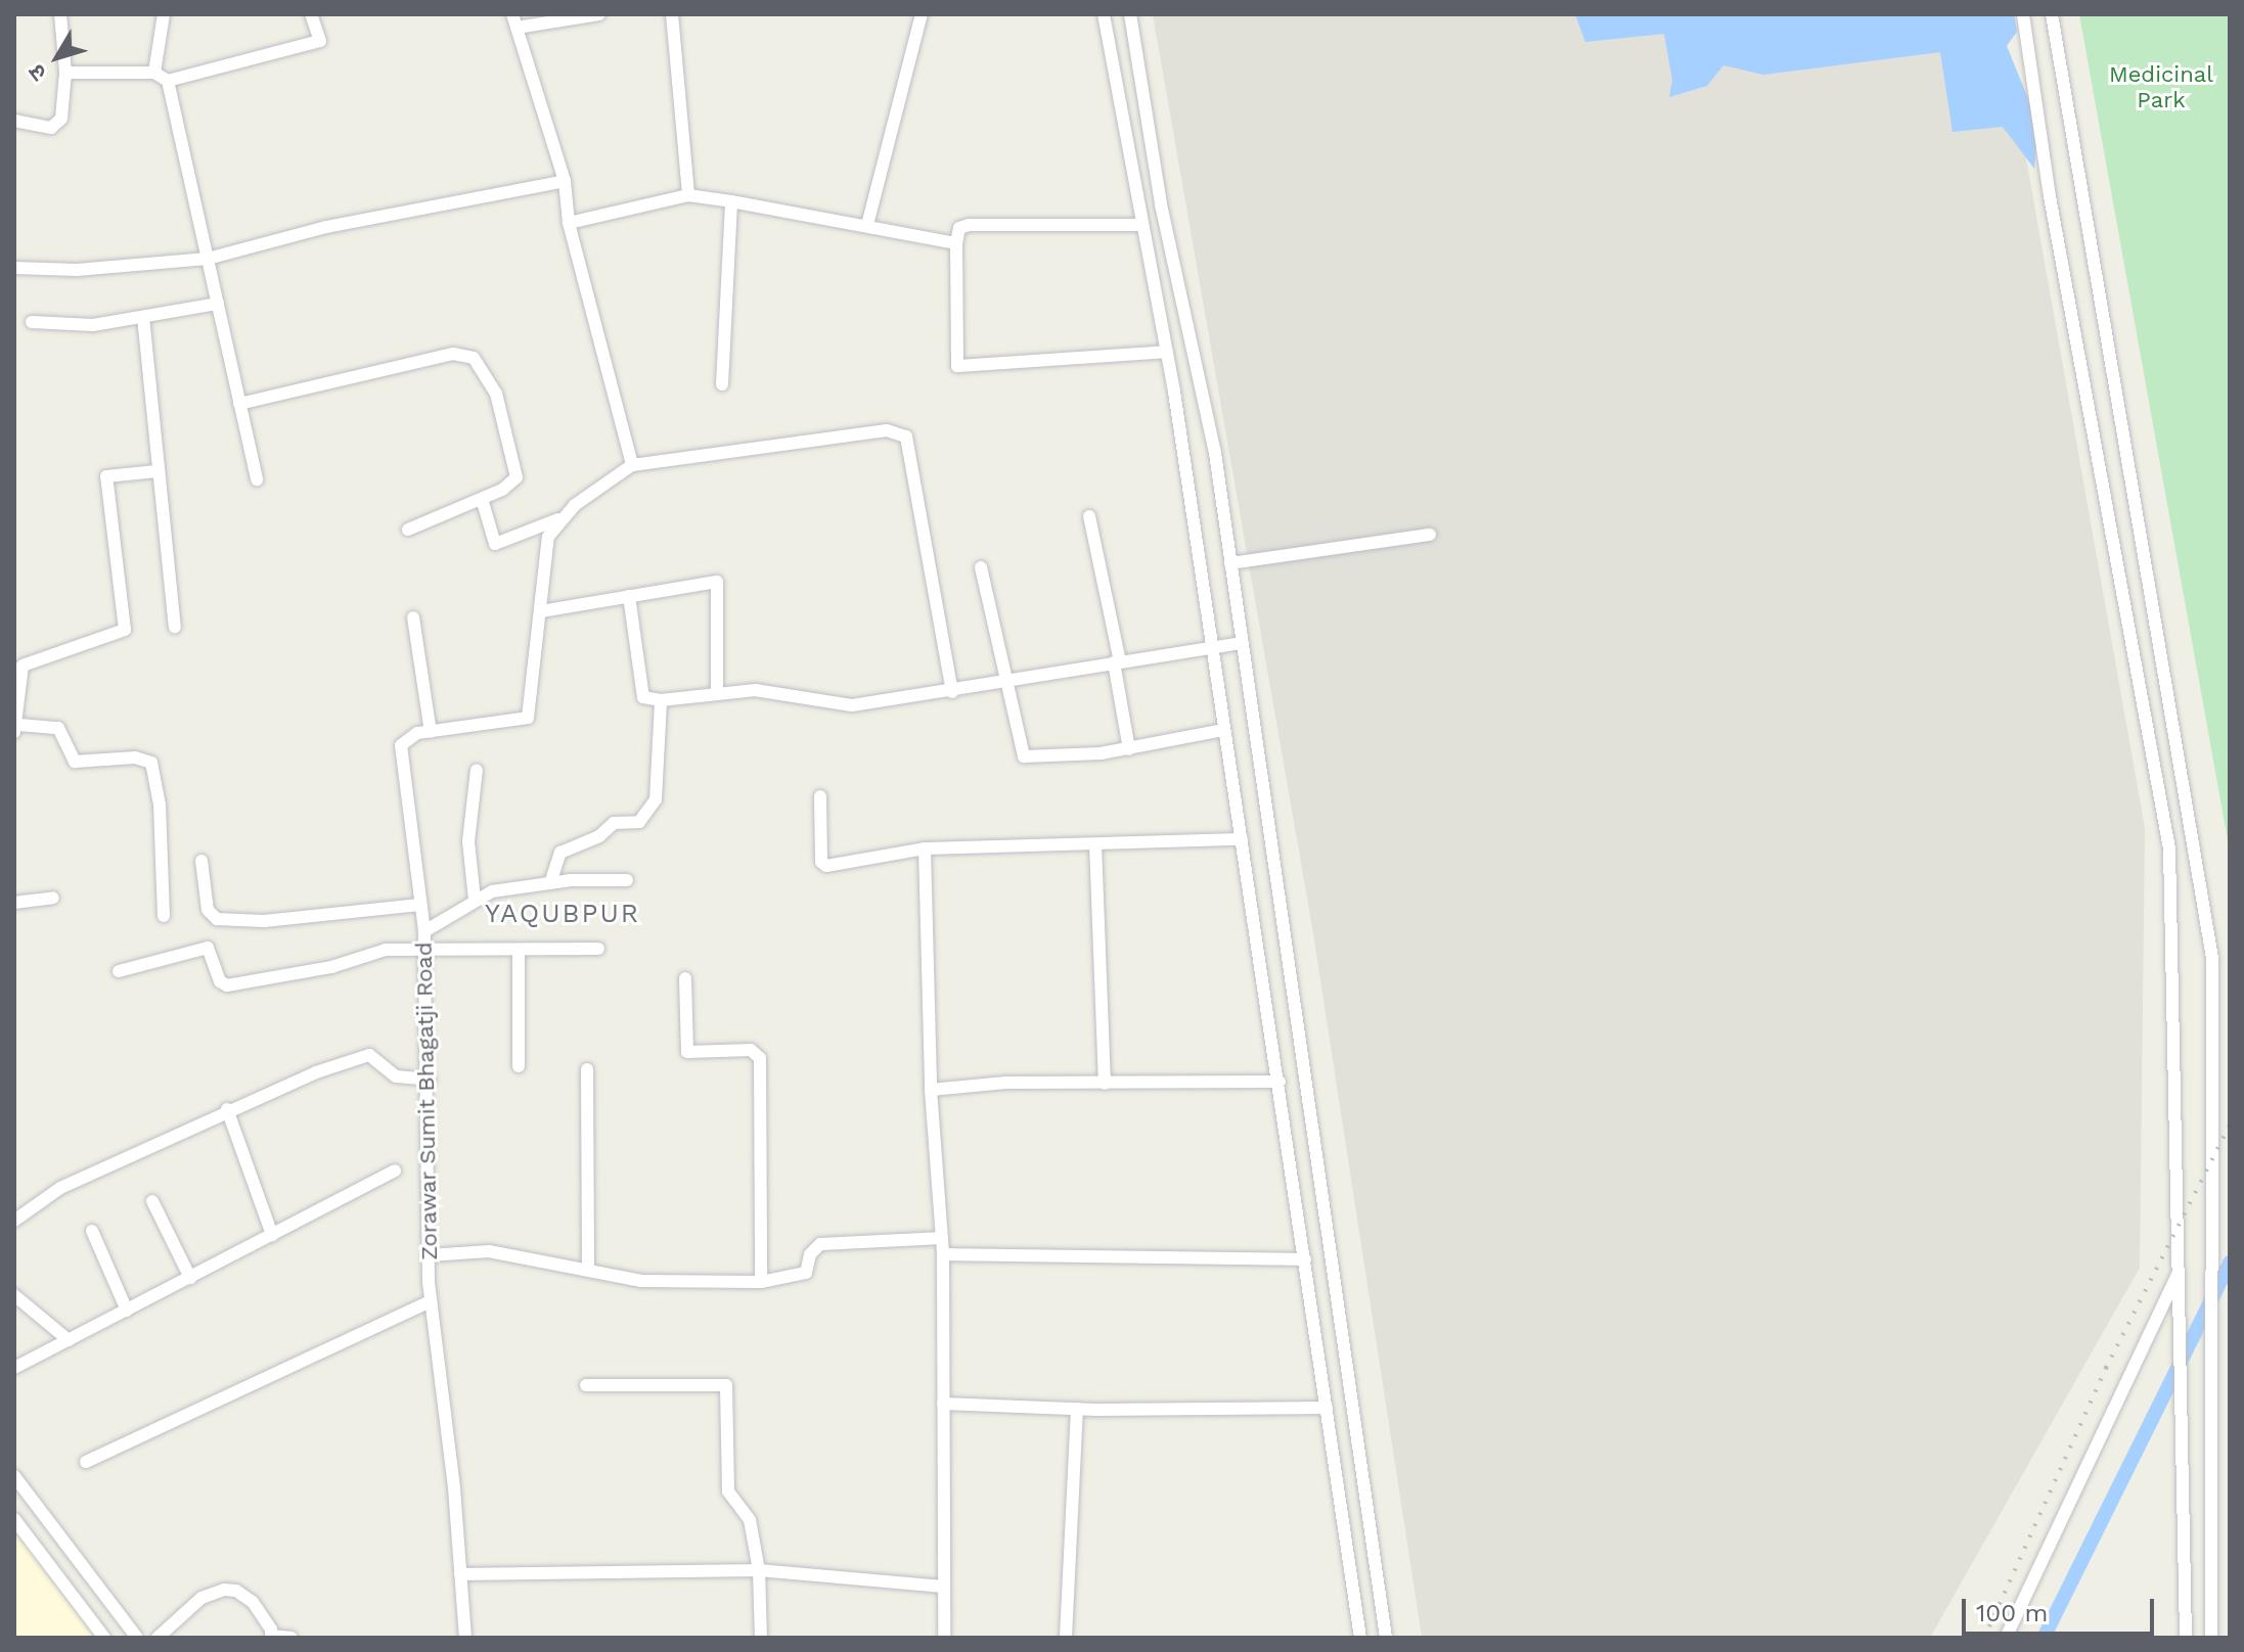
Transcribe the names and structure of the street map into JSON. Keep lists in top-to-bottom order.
{
  "streets": {
    "street": ["Zorawar Sumit Bhagatji Road"]
  },
  "districts": ["YAQUBPUR"],
  "parks": ["Medicinal Park"],
  "scale_bar": "100 m",
  "north": "bottom left"
}
